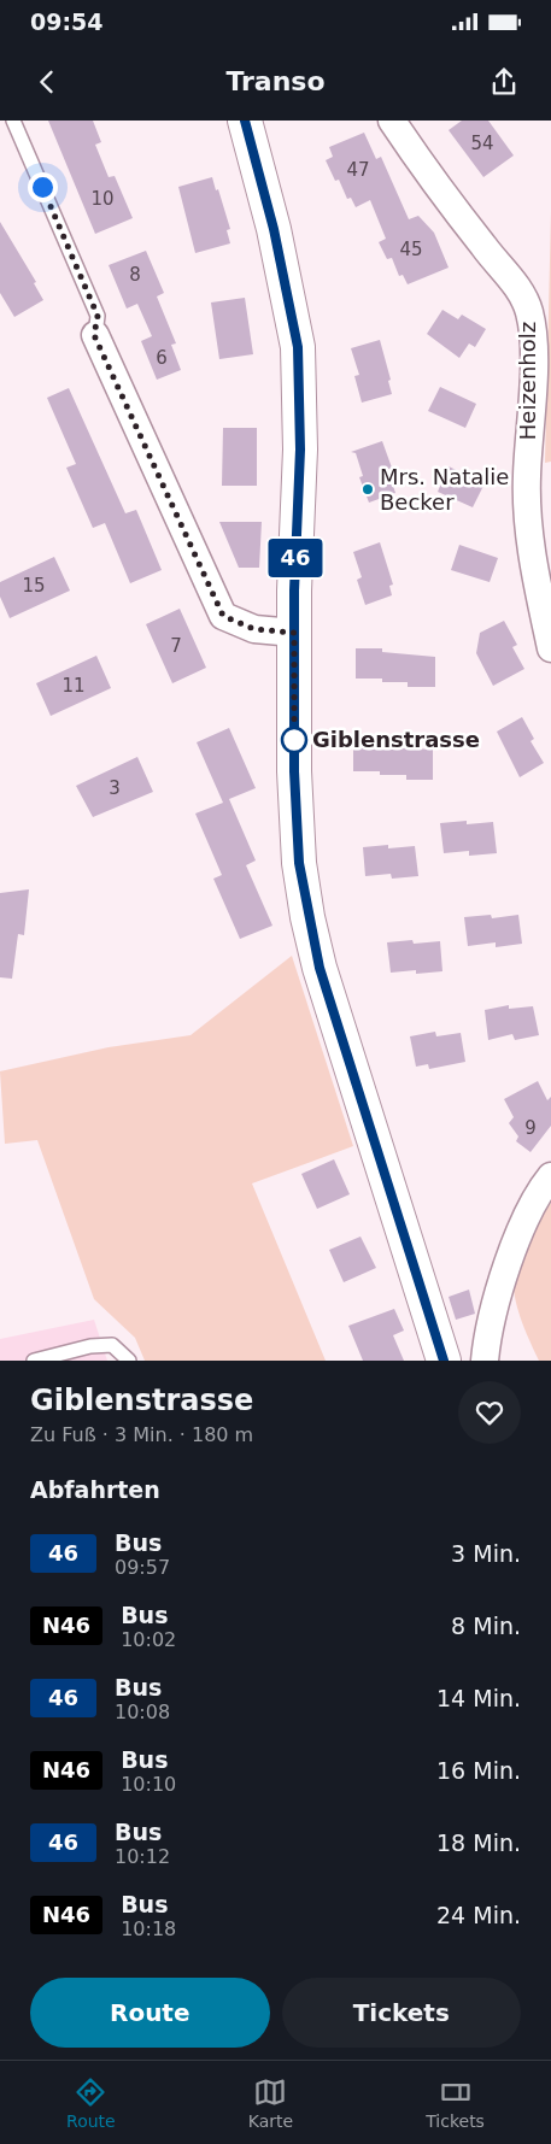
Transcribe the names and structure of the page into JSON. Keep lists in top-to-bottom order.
{
  "streets": {
    "street": ["Heizenholz"]
  },
  "places": ["Mrs. Natalie Becker", "Giblenstrasse"],
  "lines": ["bus line 46"],
  "house_numbers": [
    "54",
    "47",
    "10",
    "45",
    "8",
    "6",
    "15",
    "7",
    "11",
    "3",
    "9"
  ],
  "page": {
    "status": "09:54",
    "header": "Transo",
    "on_map": "46",
    "heading": [
      ["Giblenstrasse", "Zu Fuß · 3 Min. · 180 m"],
      "Abfahrten"
    ],
    "list": [
      {
        "mark": "46",
        "name": "Bus",
        "note": "09:57",
        "value": "3 Min."
      },
      {
        "mark": "N46",
        "name": "Bus",
        "note": "10:02",
        "value": "8 Min."
      },
      {
        "mark": "46",
        "name": "Bus",
        "note": "10:08",
        "value": "14 Min."
      },
      {
        "mark": "N46",
        "name": "Bus",
        "note": "10:10",
        "value": "16 Min."
      },
      {
        "mark": "46",
        "name": "Bus",
        "note": "10:12",
        "value": "18 Min."
      },
      {
        "mark": "N46",
        "name": "Bus",
        "note": "10:18",
        "value": "24 Min."
      }
    ],
    "buttons": ["Route", "Tickets"],
    "tabs": ["Route", "Karte", "Tickets"]
  }
}
